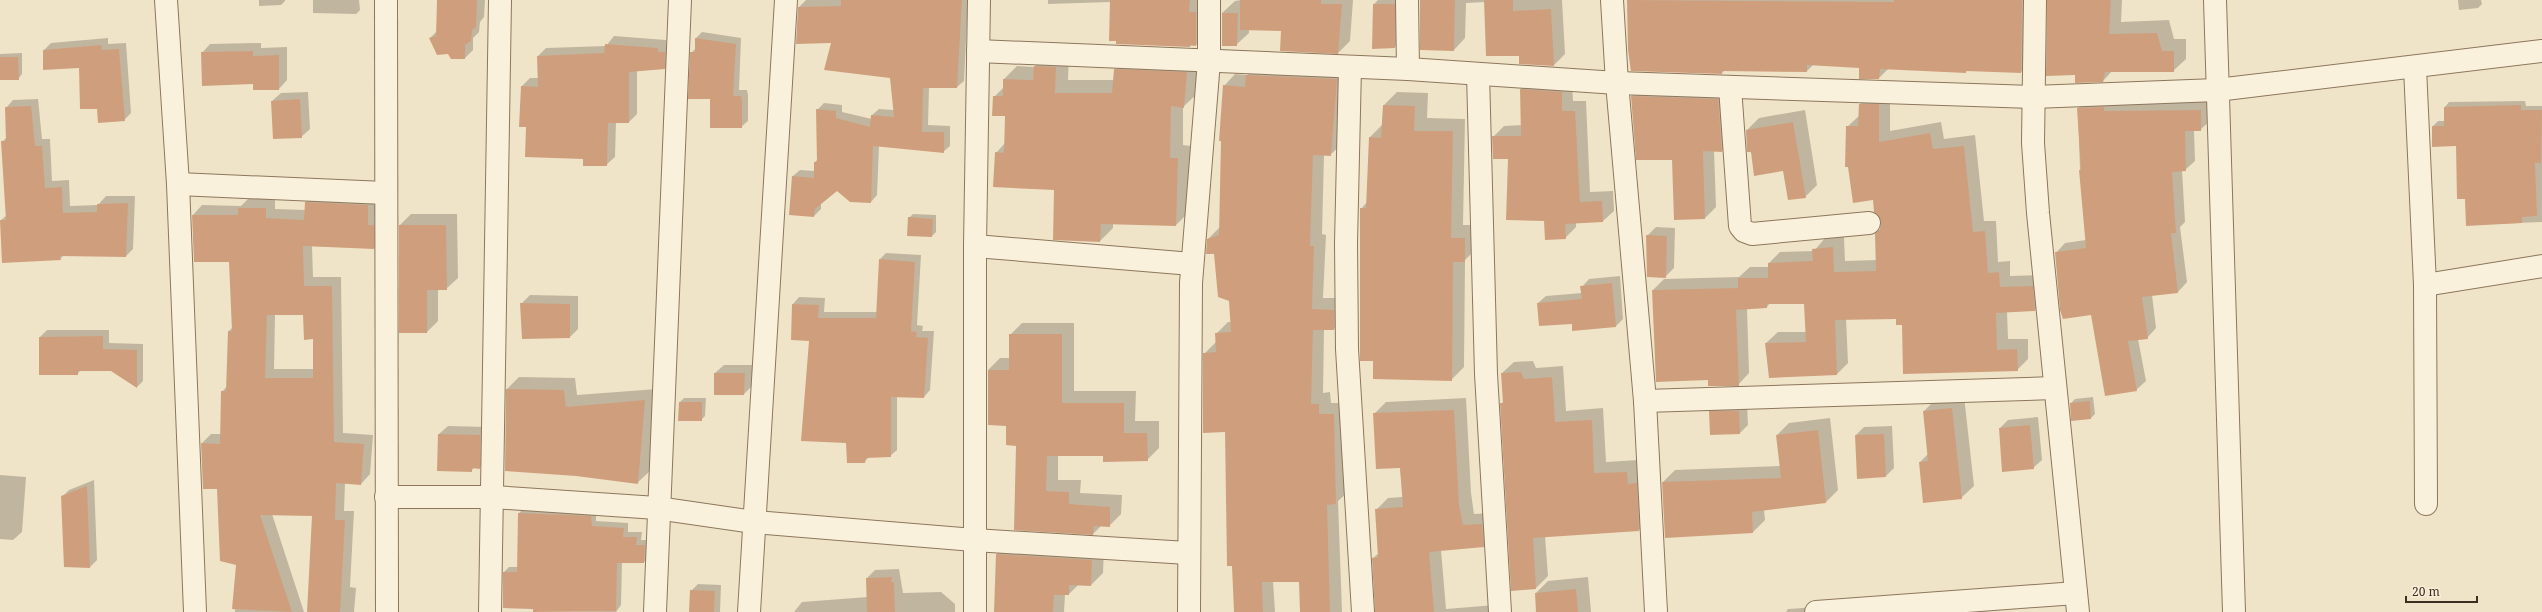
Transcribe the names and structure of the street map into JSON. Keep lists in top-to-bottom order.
{
  "scale_bar": "20 m"
}
